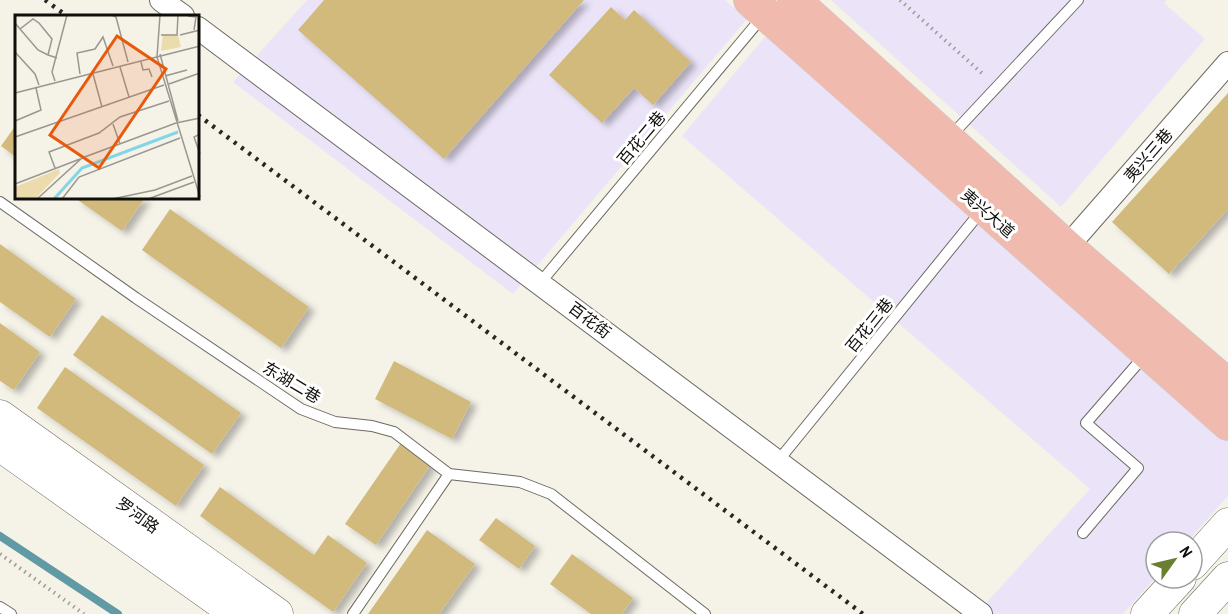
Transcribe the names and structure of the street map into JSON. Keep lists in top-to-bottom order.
{
  "streets": {
    "main road": ["夷兴大道", "罗河路"],
    "street": ["夷兴三巷", "百花街"],
    "lane": ["百花二巷", "百花三巷", "东湖二巷"]
  },
  "crossings": [
    ["百花二巷", "夷兴大道"],
    ["百花二巷", "百花街"],
    ["夷兴三巷", "夷兴大道"],
    ["夷兴大道", "百花三巷"],
    ["百花街", "百花三巷"]
  ],
  "north": "top right"
}
